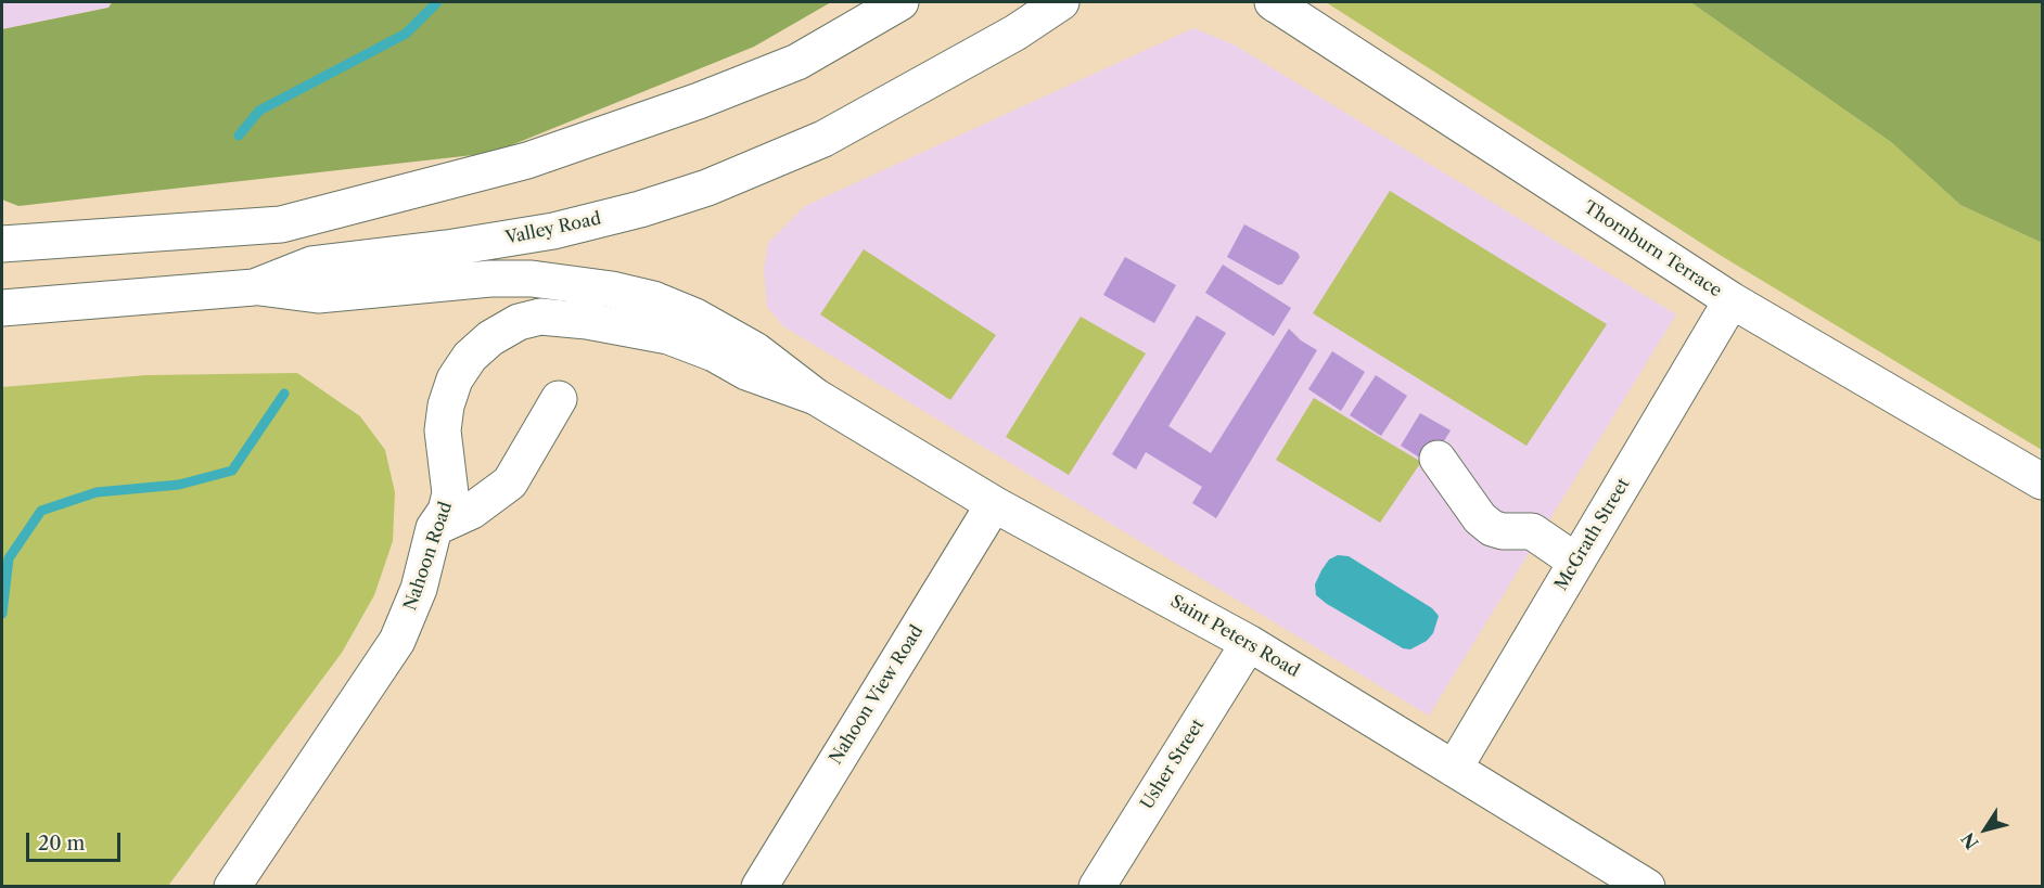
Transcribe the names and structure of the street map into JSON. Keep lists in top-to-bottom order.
{
  "streets": {
    "main road": [
      "Valley Road",
      "Thornburn Terrace",
      "McGrath Street",
      "Nahoon Road",
      "Saint Peters Road",
      "Nahoon View Road",
      "Usher Street"
    ]
  },
  "crossings": [
    ["Thornburn Terrace", "McGrath Street"],
    ["McGrath Street", "Saint Peters Road"],
    ["Nahoon Road", "Saint Peters Road"],
    ["Saint Peters Road", "Nahoon View Road"],
    ["Saint Peters Road", "Usher Street"]
  ],
  "scale_bar": "20 m",
  "north": "bottom left"
}
